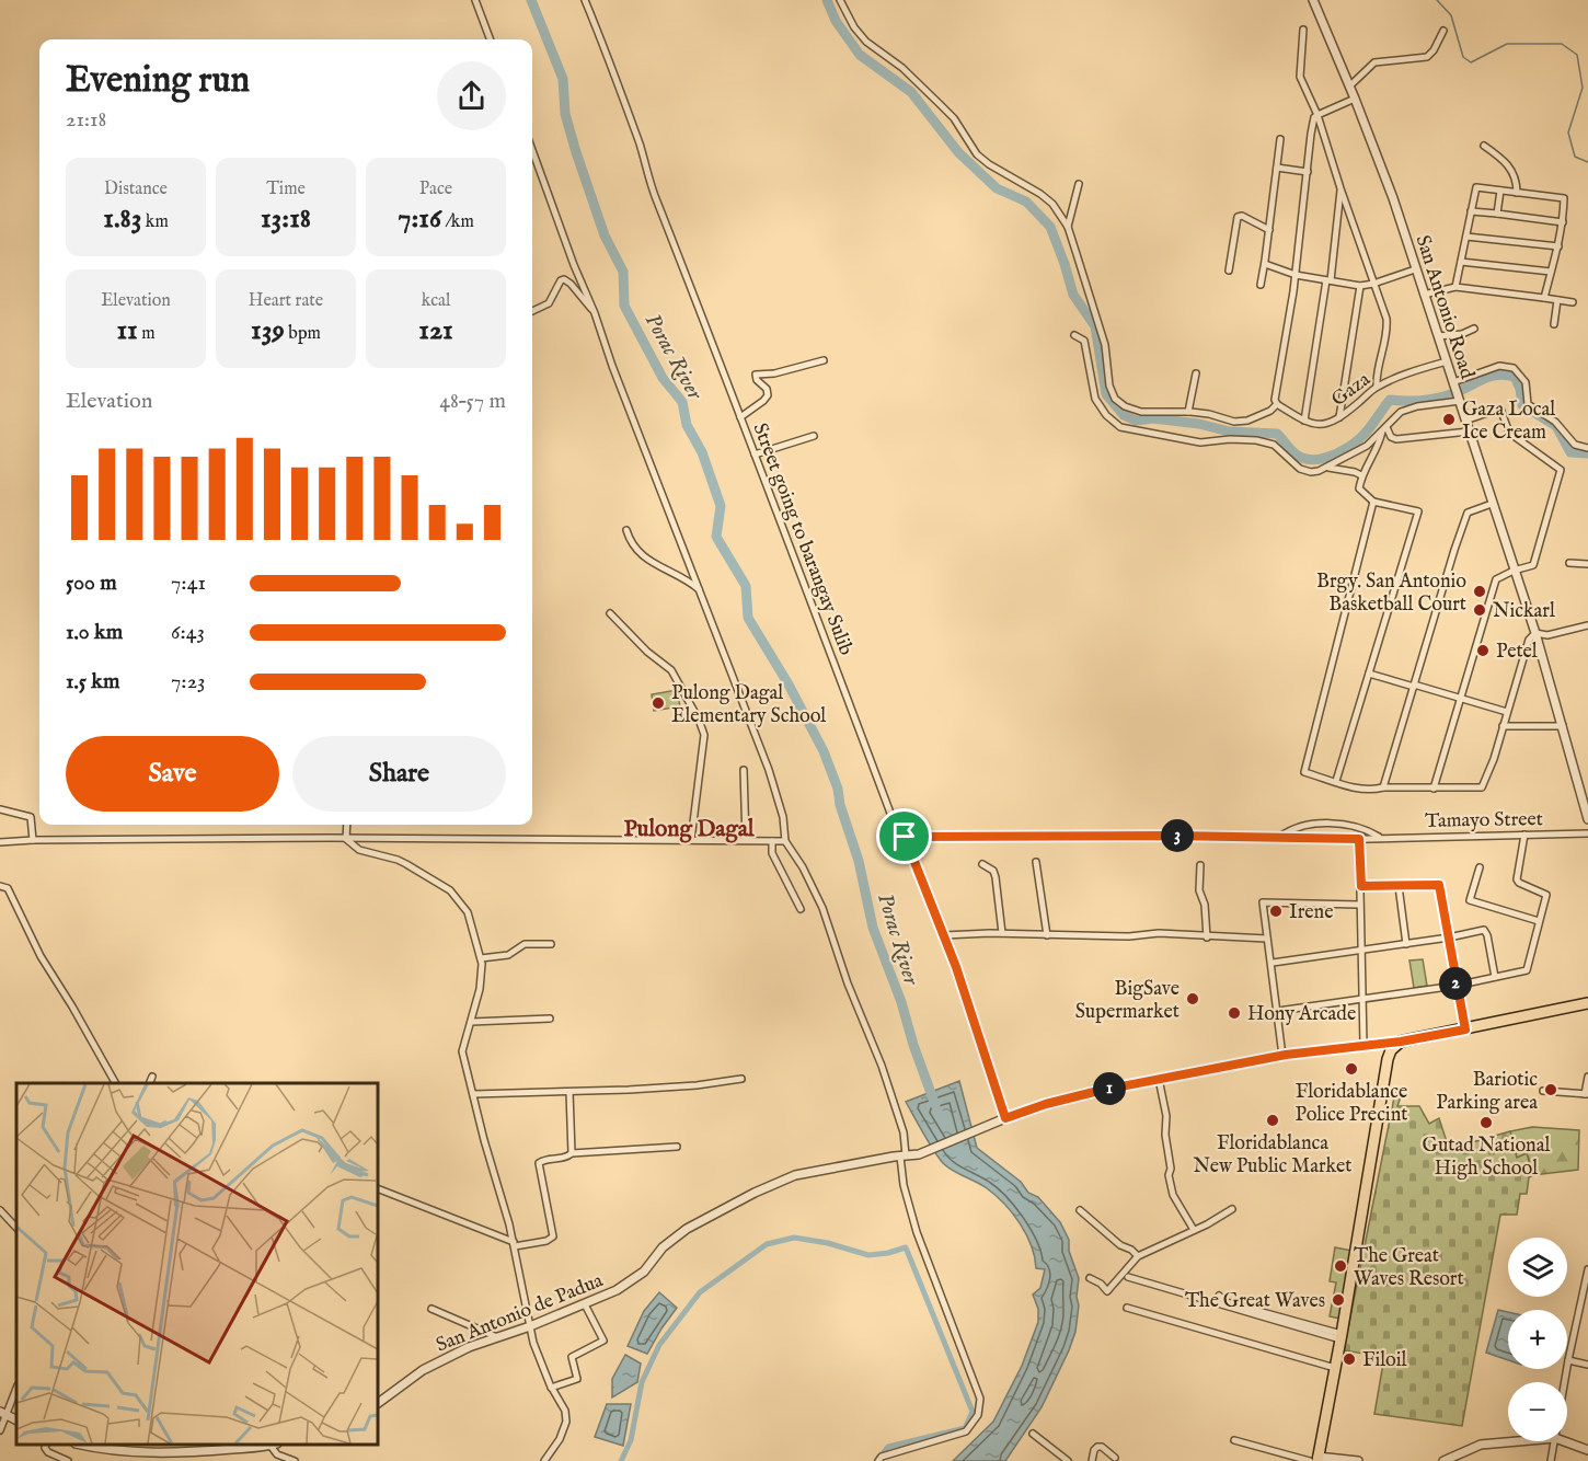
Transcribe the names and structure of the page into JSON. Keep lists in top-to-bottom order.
{
  "streets": {
    "street": [
      "San Antonio Road",
      "Gaza",
      "Street going to barangay Sulib",
      "Tamayo Street",
      "San Antonio de Padua"
    ]
  },
  "crossings": [
    ["San Antonio Road", "Gaza"],
    ["Street going to barangay Sulib", "Tamayo Street"],
    ["Street going to barangay Sulib", "San Antonio de Padua"]
  ],
  "districts": ["Pulong Dagal"],
  "water": ["Porac River"],
  "places": [
    "Gaza Local Ice Cream",
    "Brgy. San Antonio Basketball Court",
    "Nickarl",
    "Petel",
    "Pulong Dagal Elementary School",
    "Irene",
    "BigSave Supermarket",
    "Hony Arcade",
    "Floridablance Police Precint",
    "Bariotic Parking area",
    "Floridablanca New Public Market",
    "Gutad National High School",
    "The Great Waves Resort",
    "The Great Waves",
    "Filoil"
  ],
  "page": {
    "heading": ["Evening run", "21:18"],
    "stats": [
      ["Distance", "1.83 km"],
      ["Time", "13:18"],
      ["Pace", "7:16 /km"],
      ["Elevation", "11 m"],
      ["Heart rate", "139 bpm"],
      ["kcal", "121"]
    ],
    "chart": ["Elevation", "48–57 m"],
    "list": [
      {
        "name": "500 m",
        "note": "7:41"
      },
      {
        "name": "1.0 km",
        "note": "6:43"
      },
      {
        "name": "1.5 km",
        "note": "7:23"
      }
    ],
    "buttons": ["Save", "Share"],
    "pins": ["3", "2", "1"],
    "map_buttons": ["+", "−"]
  }
}
